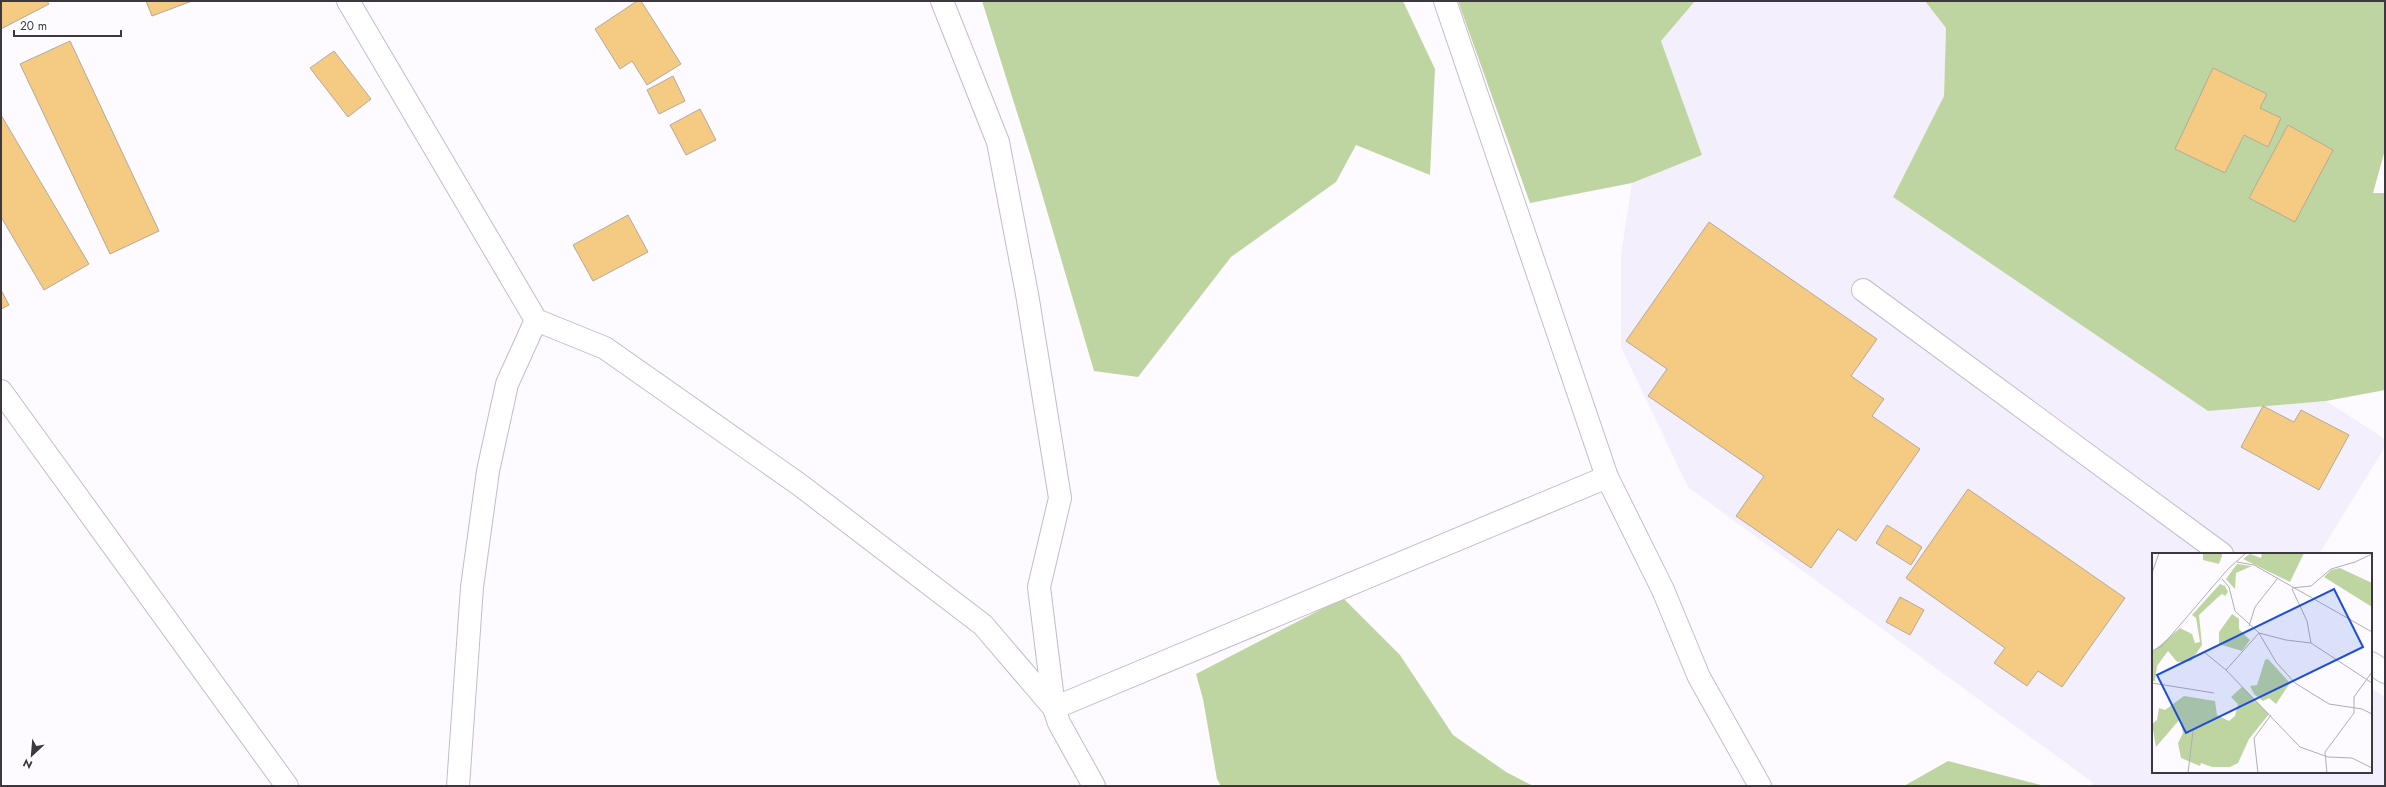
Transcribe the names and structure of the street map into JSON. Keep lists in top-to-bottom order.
{
  "scale_bar": "20 m",
  "north": "bottom left"
}
